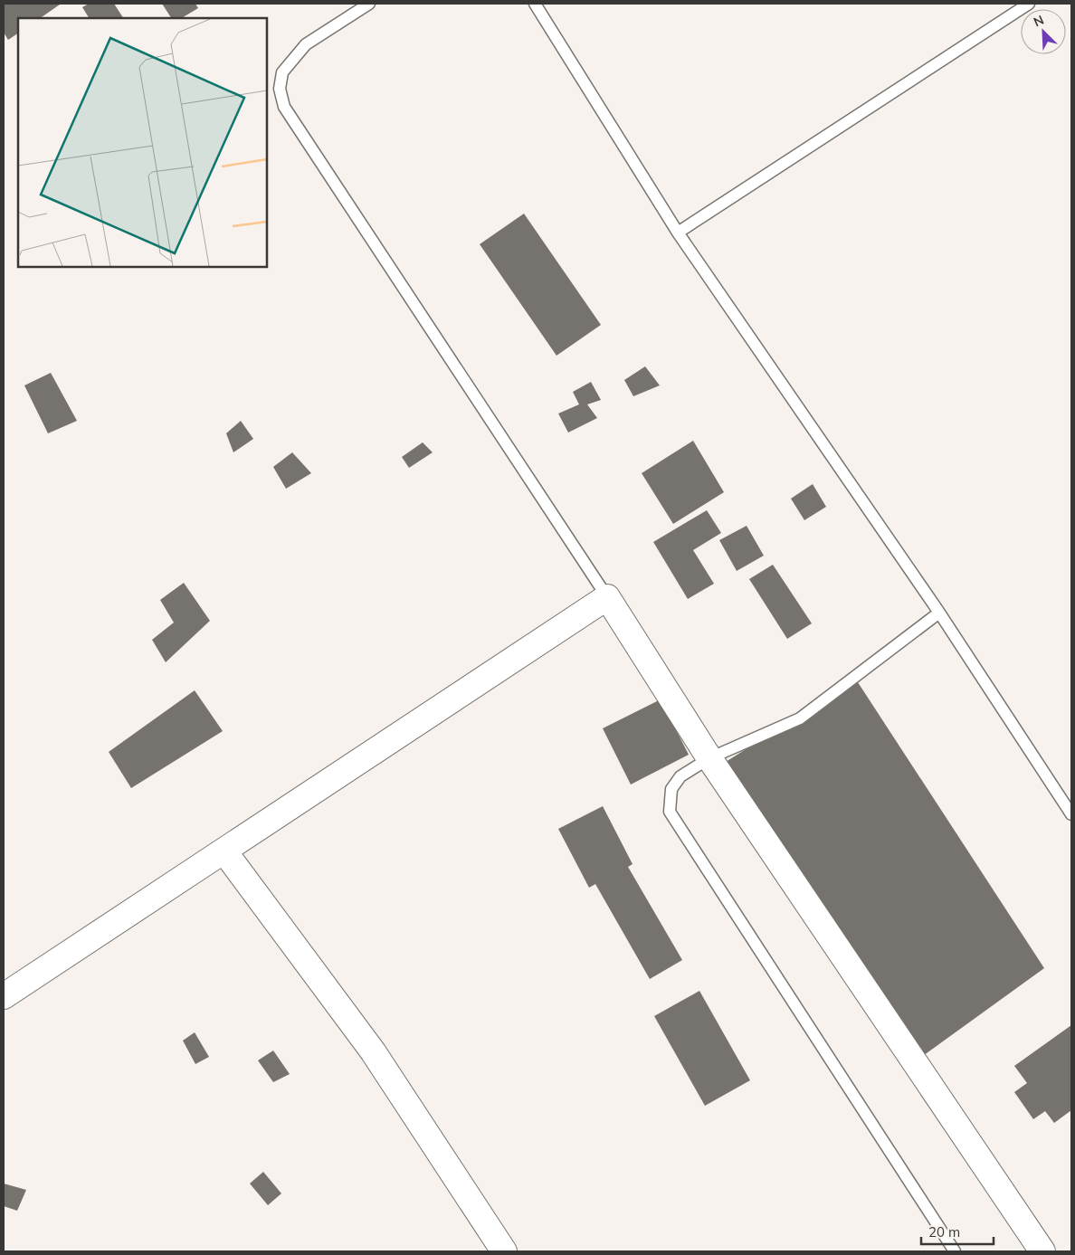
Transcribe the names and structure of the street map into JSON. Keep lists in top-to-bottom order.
{
  "scale_bar": "20 m",
  "north": "top left"
}
